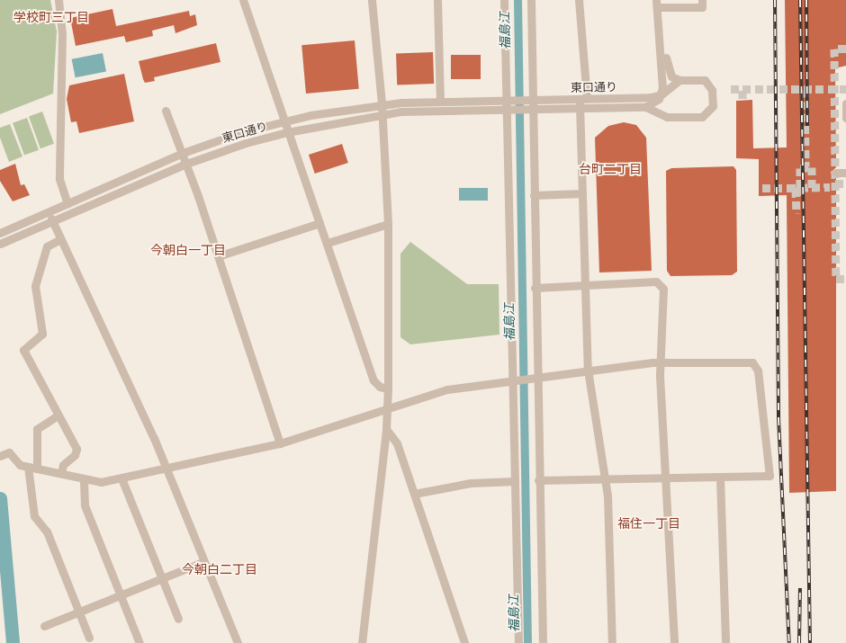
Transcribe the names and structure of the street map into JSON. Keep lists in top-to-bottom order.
{
  "streets": {
    "street": ["東口通り"]
  },
  "districts": [
    "学校町三丁目",
    "台町二丁目",
    "今朝白一丁目",
    "福住一丁目",
    "今朝白二丁目"
  ],
  "water": ["福島江"]
}
